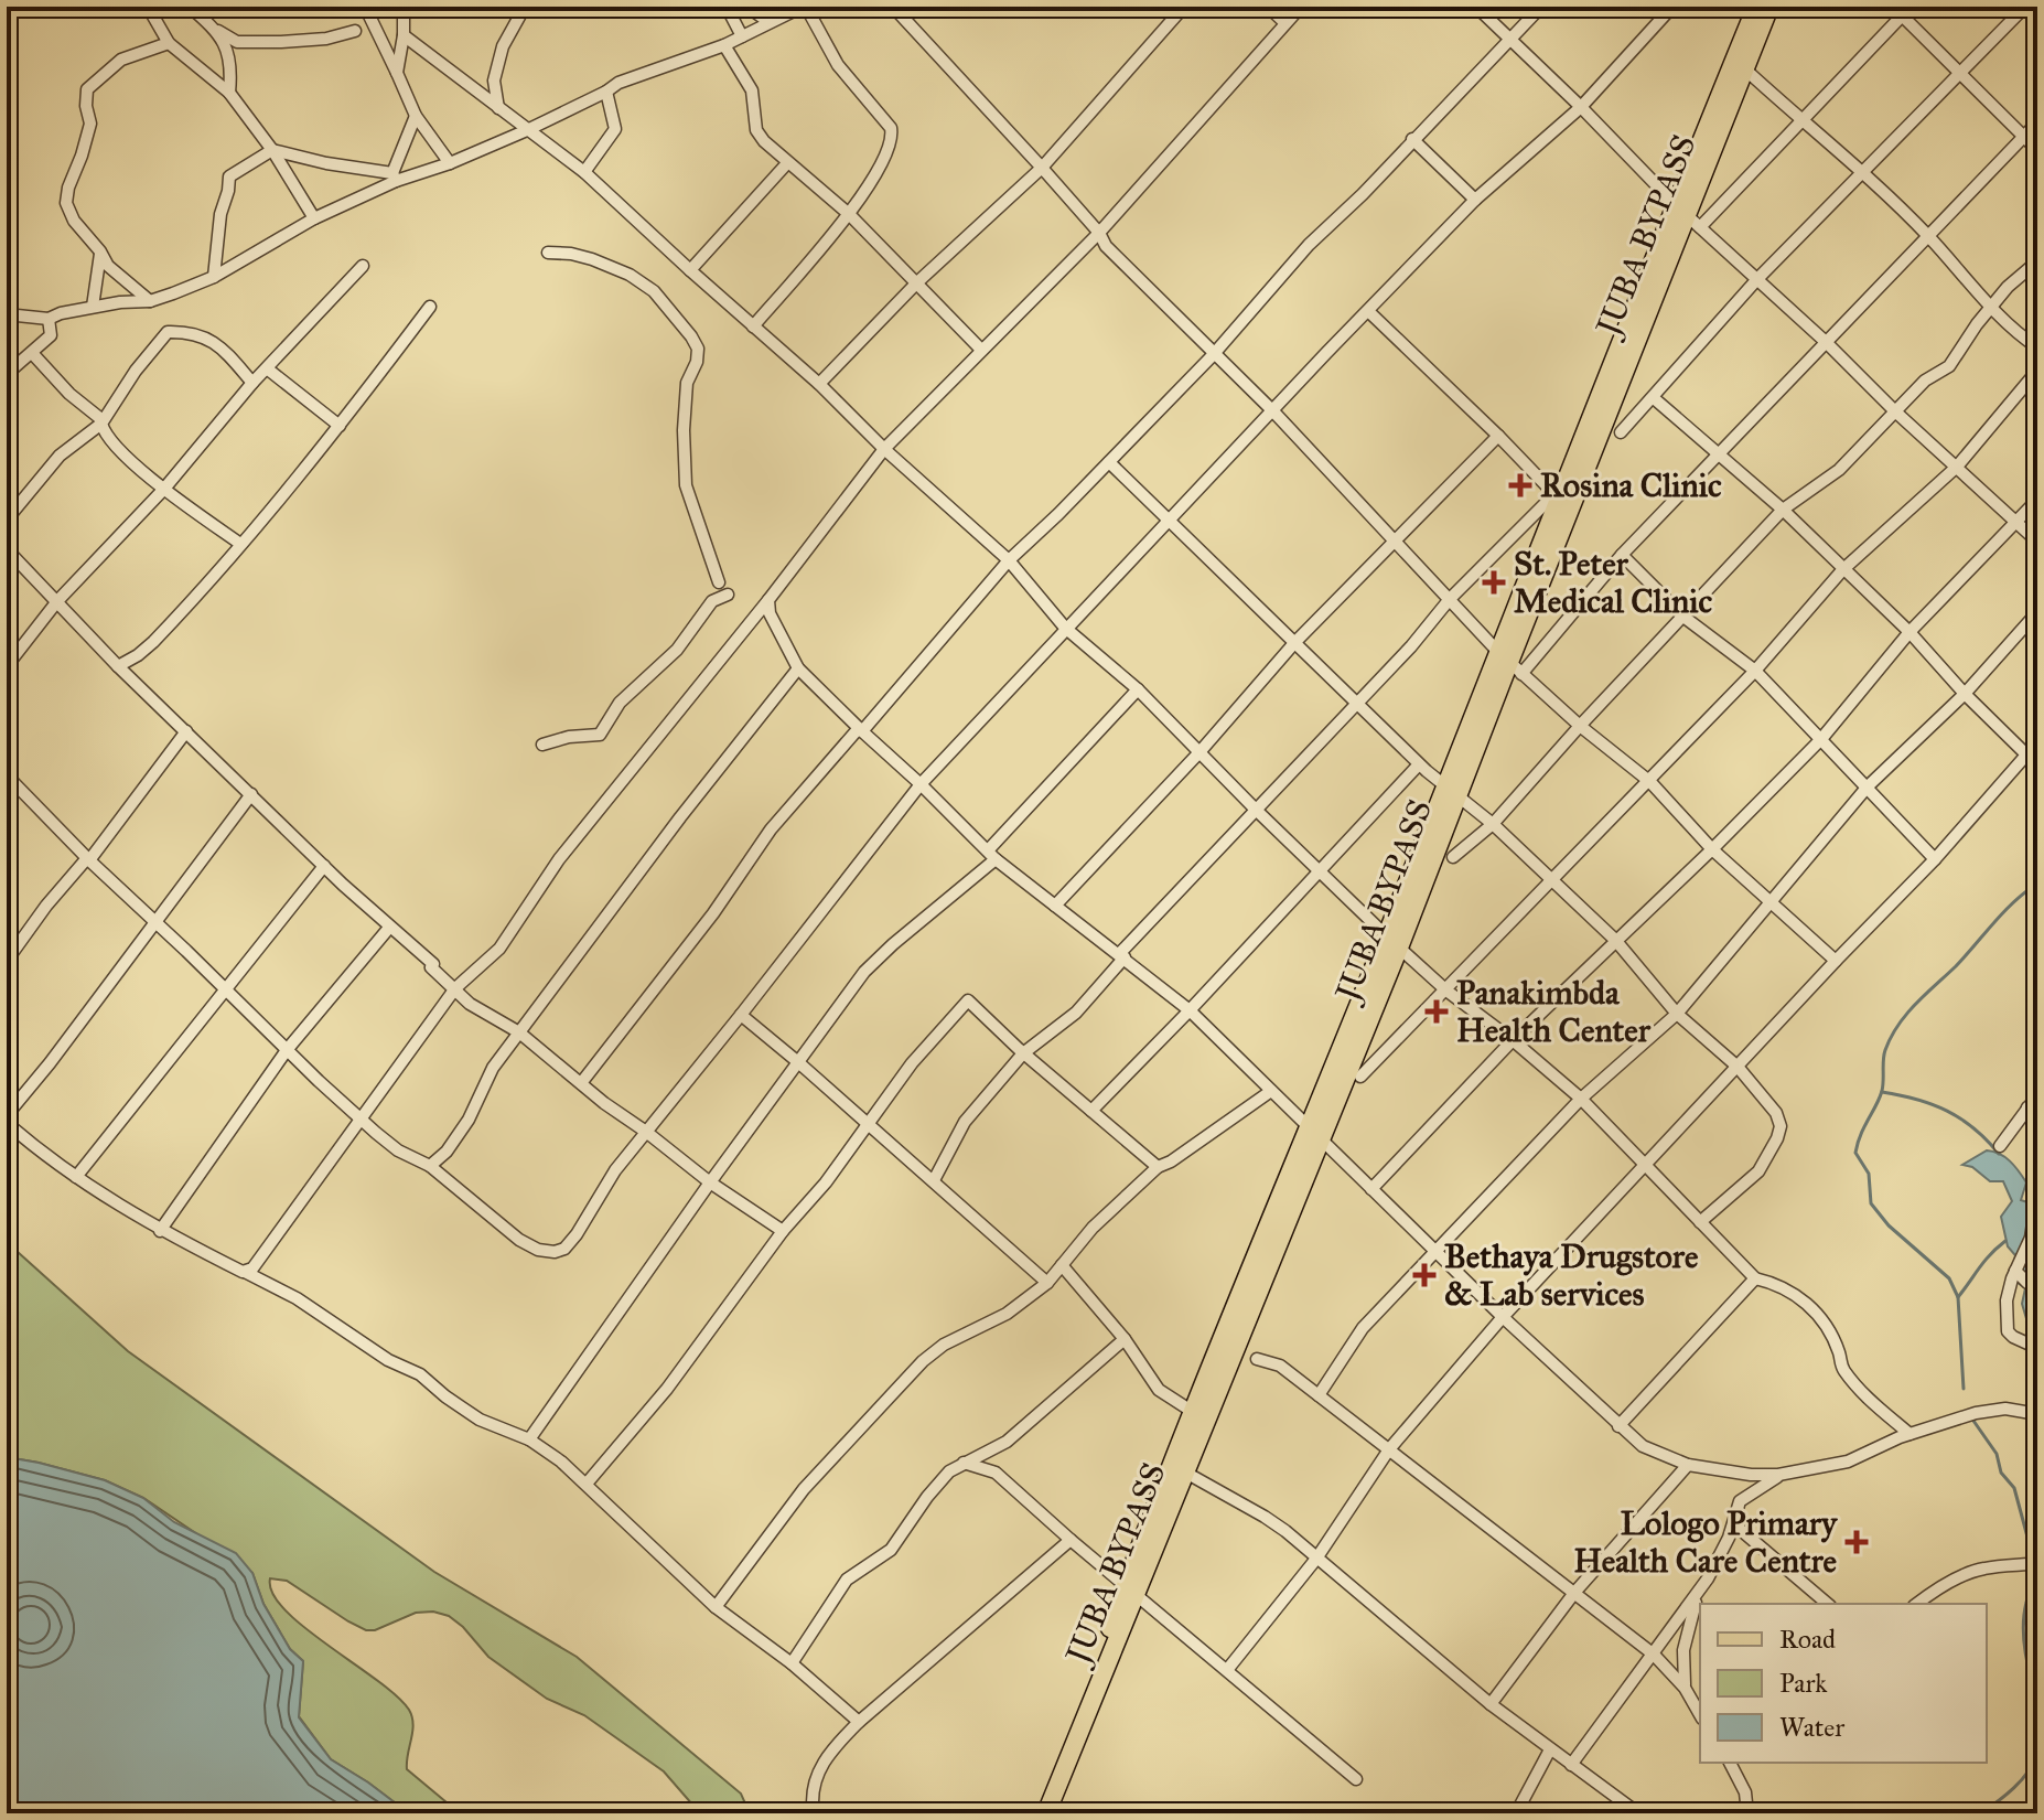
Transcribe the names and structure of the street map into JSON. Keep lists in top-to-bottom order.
{
  "streets": {
    "main road": ["JUBA BYPASS"]
  },
  "places": {
    "health": [
      "Rosina Clinic",
      "St. Peter Medical Clinic",
      "Panakimbda Health Center",
      "Bethaya Drugstore & Lab services",
      "Lologo Primary Health Care Centre"
    ]
  },
  "legend": ["Road", "Park", "Water"]
}
